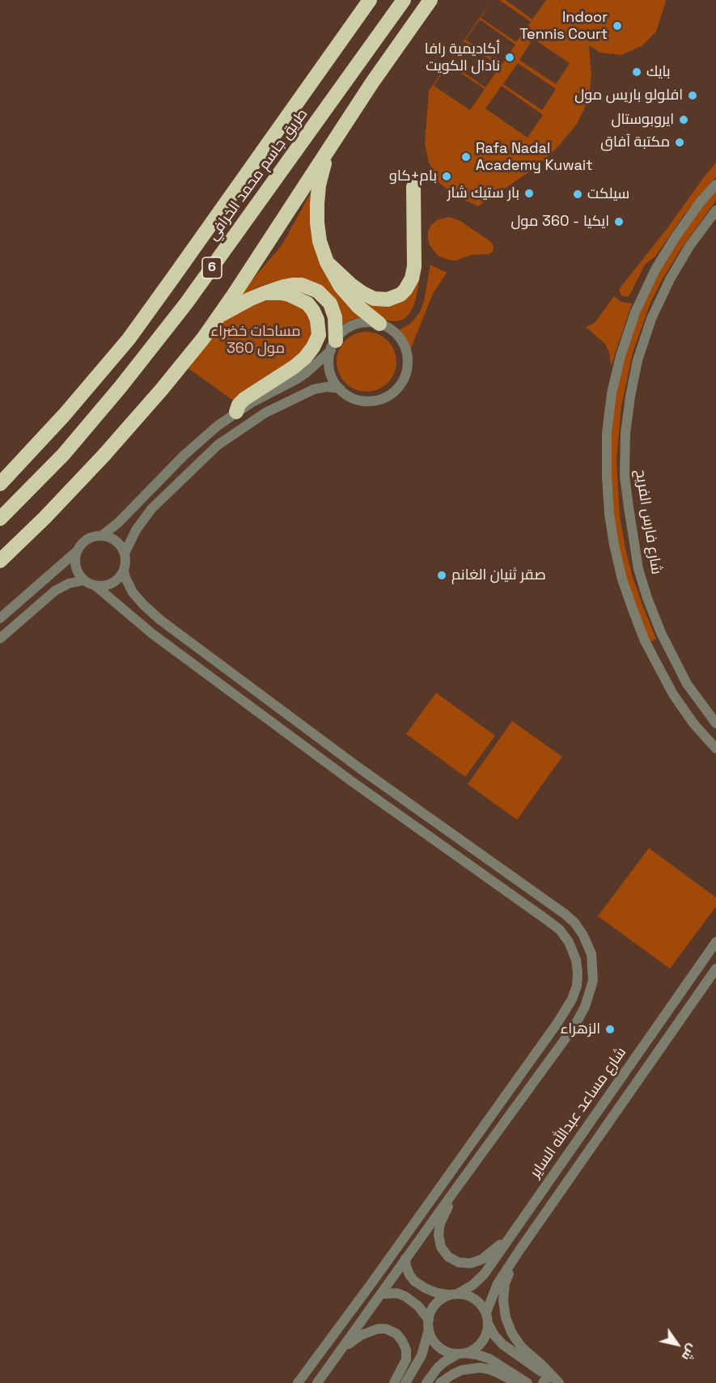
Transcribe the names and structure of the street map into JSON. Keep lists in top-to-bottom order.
{
  "streets": {
    "highway": ["طريق جاسم محمد الخرافي", "6"],
    "street": ["شارع فارس الفريح", "شارع مساعد عبدالله الساير"]
  },
  "parks": ["مساحات خضراء 360 مول"],
  "places": [
    "Indoor Tennis Court",
    "أكاديمية رافا نادال الكويت",
    "بايك",
    "افلولو باريس مول",
    "ايروبوستال",
    "مكتبة آفاق",
    "Rafa Nadal Academy Kuwait",
    "بام+كاو",
    "بار ستيك شار",
    "سيلكت",
    "ايكيا - 360 مول",
    "صقر ثنيان الغانم",
    "الزهراء"
  ],
  "north": "bottom right"
}
